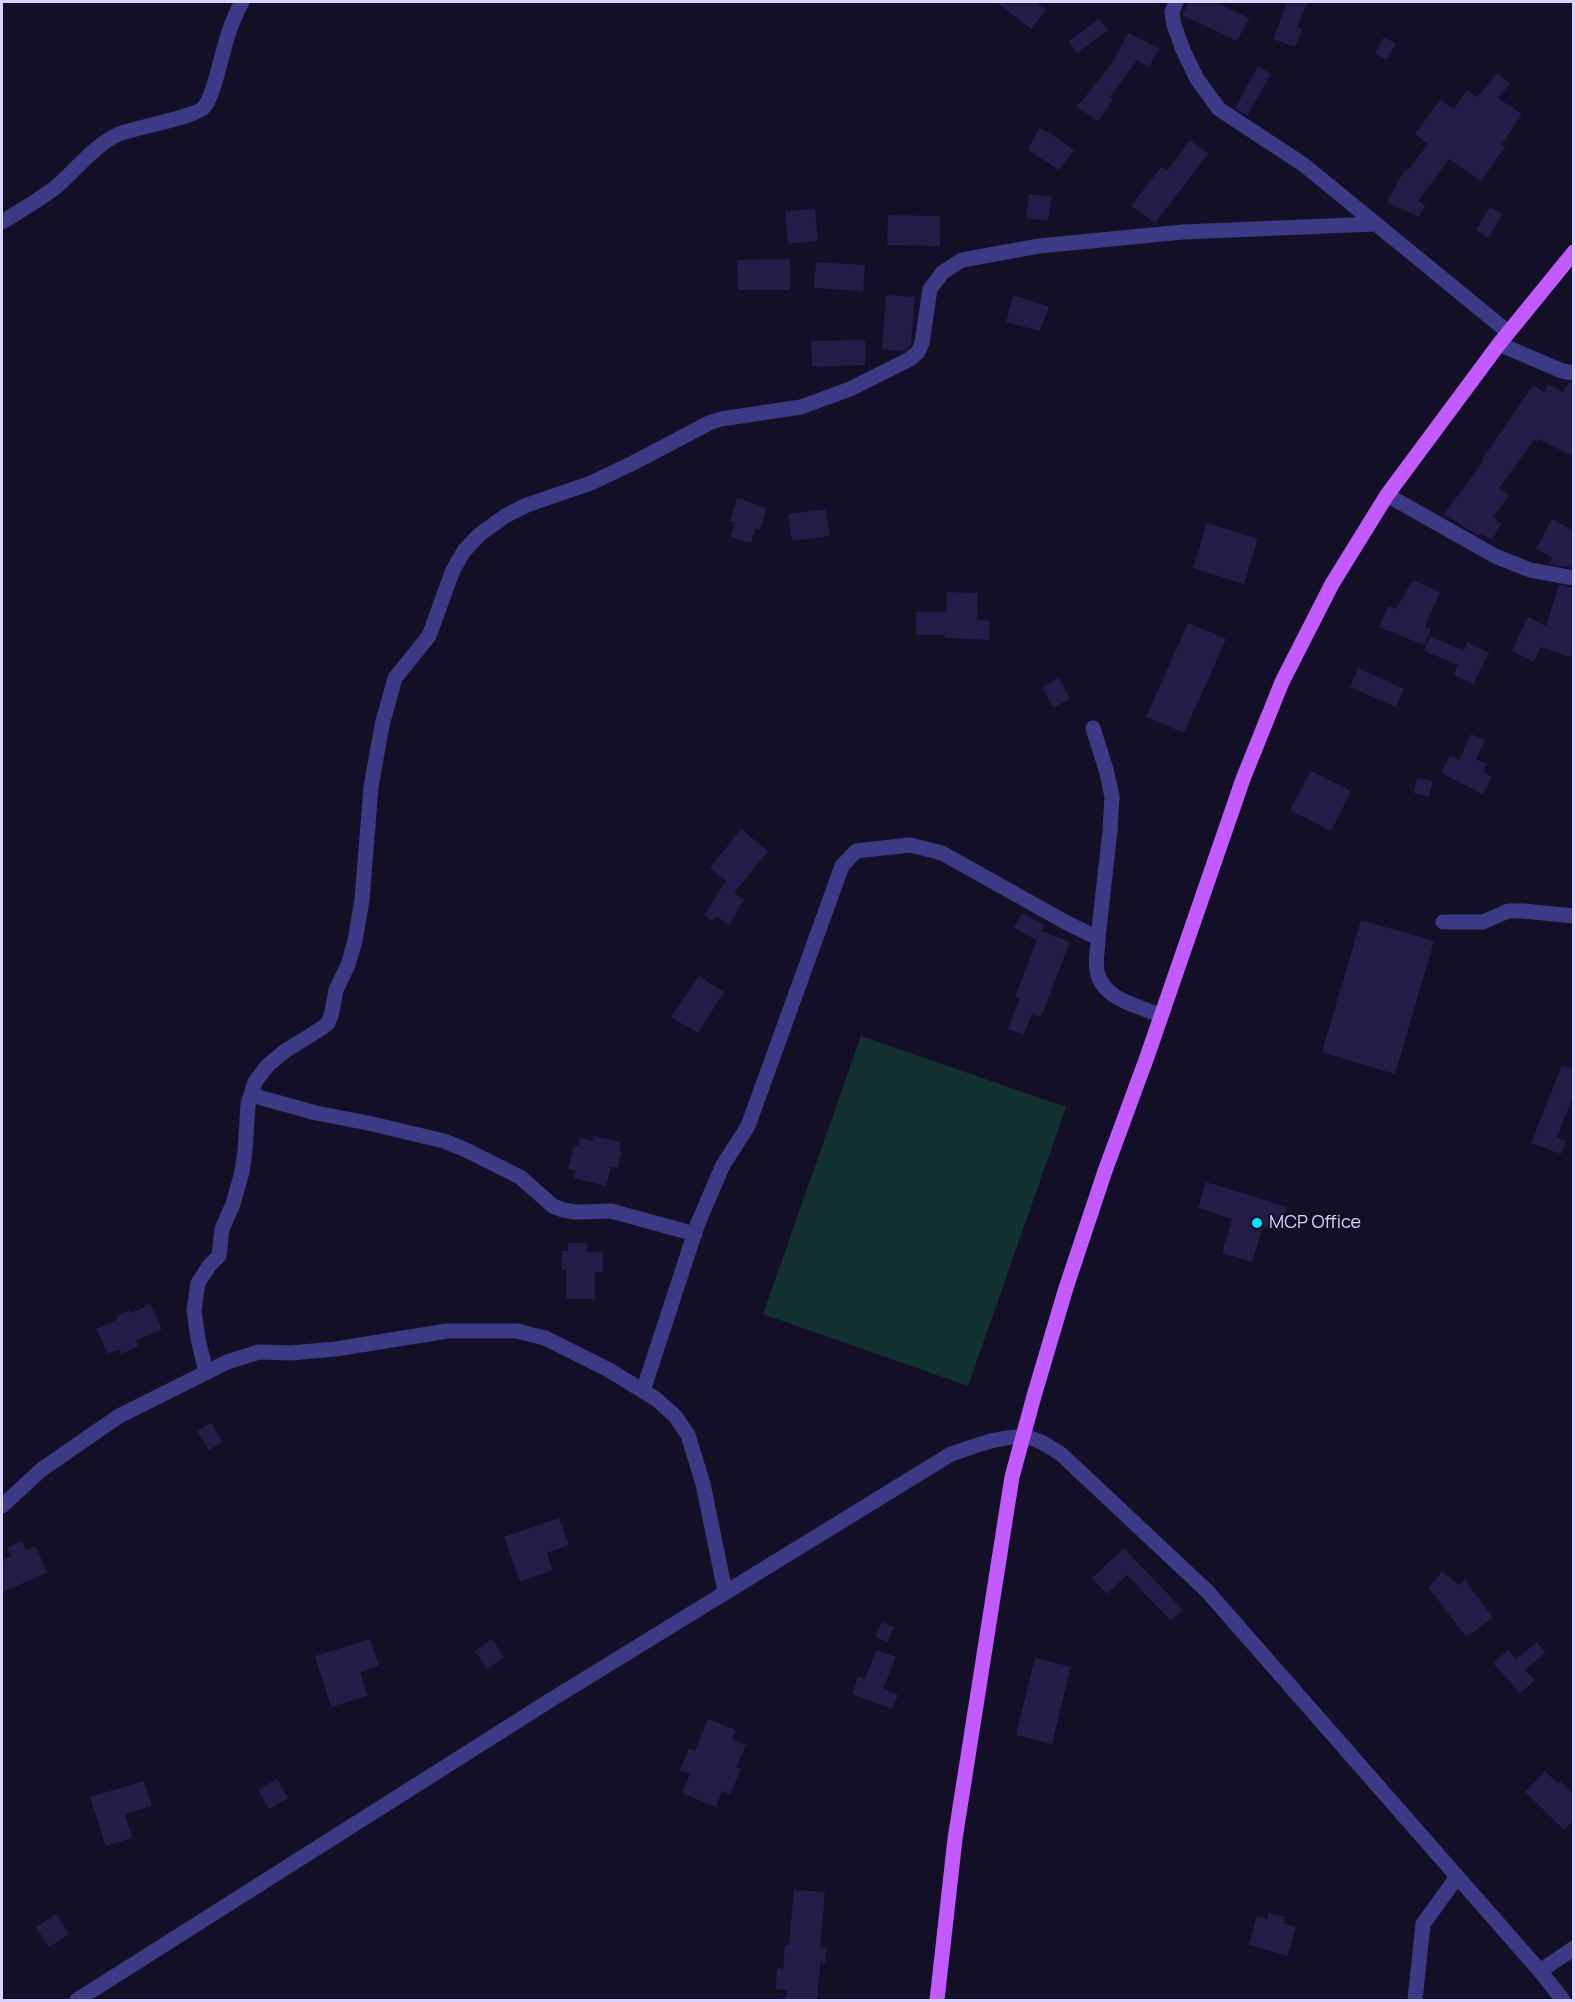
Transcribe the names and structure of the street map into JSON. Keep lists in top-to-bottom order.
{
  "places": ["MCP Office"]
}
